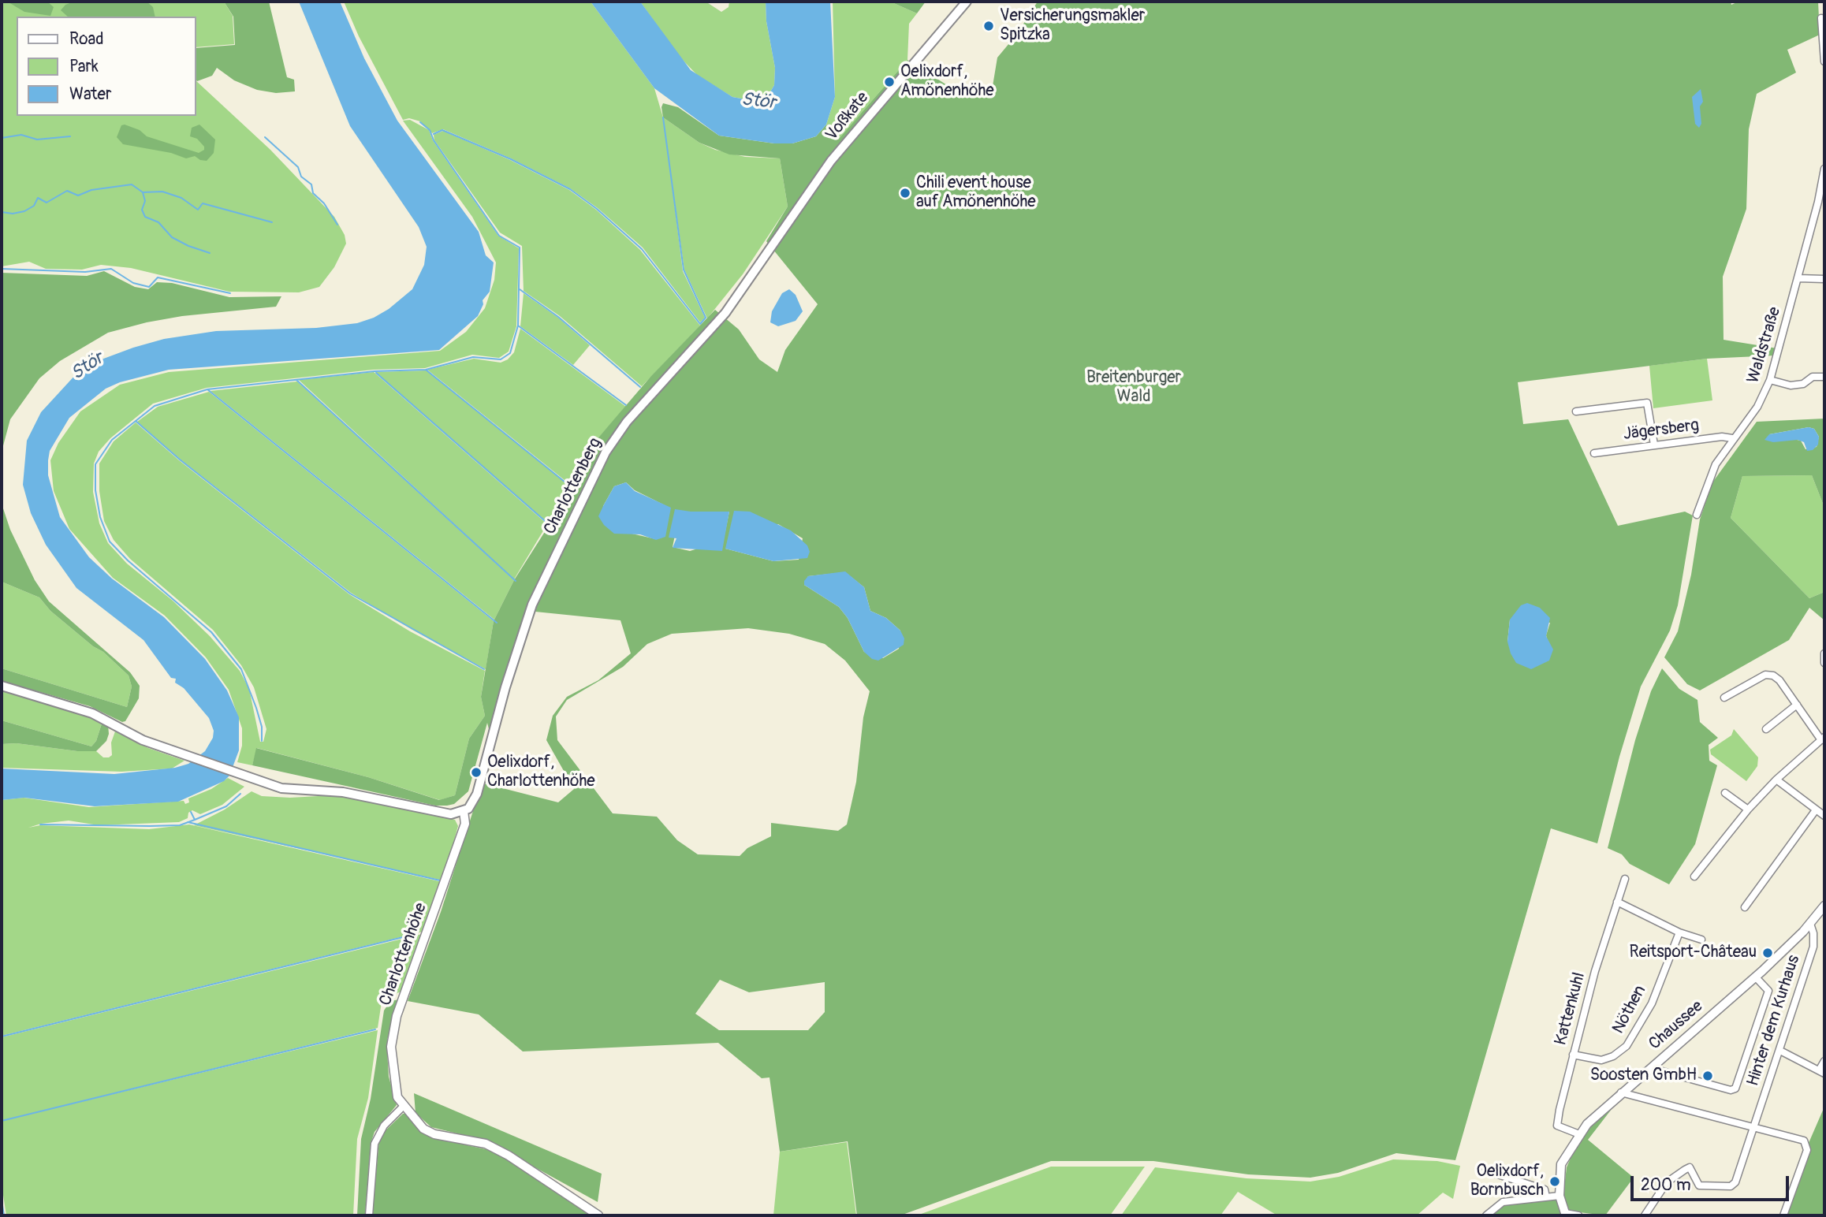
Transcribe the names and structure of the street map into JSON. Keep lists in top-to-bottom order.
{
  "streets": {
    "main road": ["Voßkate", "Charlottenberg"],
    "street": [
      "Waldstraße",
      "Jägersberg",
      "Charlottenhöhe",
      "Kattenkuhl",
      "Nöthen",
      "Hinter dem Kurhaus",
      "Chaussee"
    ]
  },
  "crossings": [
    ["Voßkate", "Charlottenberg"],
    ["Waldstraße", "Jägersberg"],
    ["Charlottenberg", "Charlottenhöhe"],
    ["Kattenkuhl", "Nöthen"],
    ["Kattenkuhl", "Chaussee"],
    ["Hinter dem Kurhaus", "Chaussee"]
  ],
  "water": ["Stör"],
  "parks": ["Breitenburger Wald"],
  "places": [
    "Versicherungsmakler Spitzka",
    "Oelixdorf, Amönenhöhe",
    "Chili event house auf Amönenhöhe",
    "Oelixdorf, Charlottenhöhe",
    "Reitsport-Château",
    "Soosten GmbH",
    "Oelixdorf, Bornbusch"
  ],
  "legend": ["Road", "Park", "Water"],
  "scale_bar": "200 m"
}
